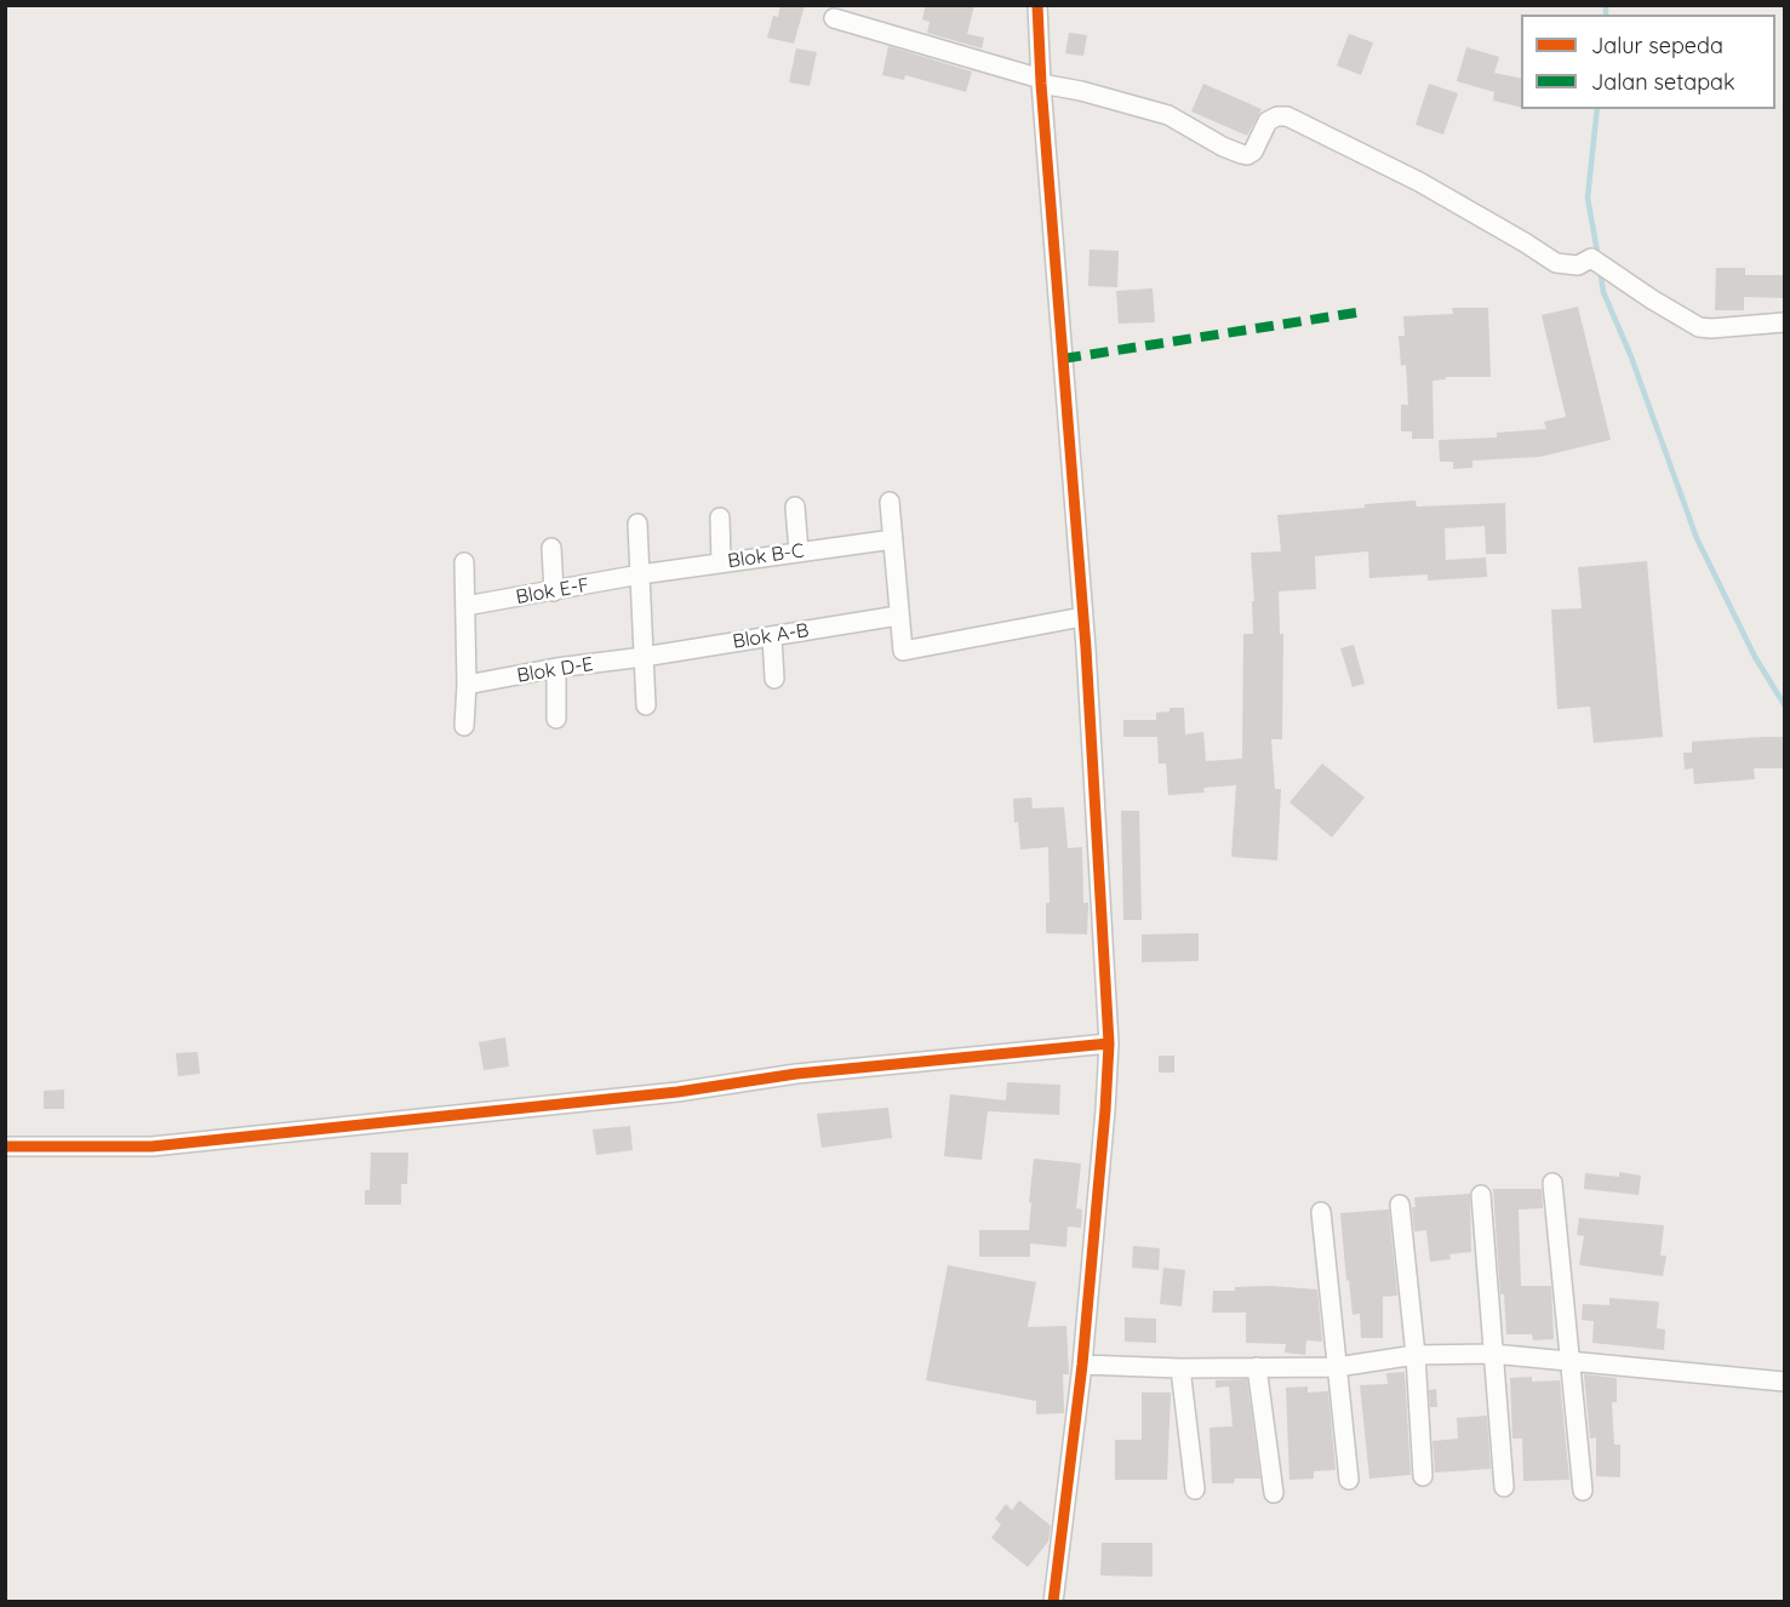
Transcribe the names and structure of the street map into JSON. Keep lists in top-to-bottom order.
{
  "streets": {
    "street": [
      "Blok B-C",
      "Blok E-F",
      "Blok A-B",
      "Blok D-E"
    ]
  },
  "crossings": [
    ["Blok B-C", "Blok E-F"],
    ["Blok A-B", "Blok D-E"]
  ],
  "legend": ["Jalur sepeda", "Jalan setapak"]
}
